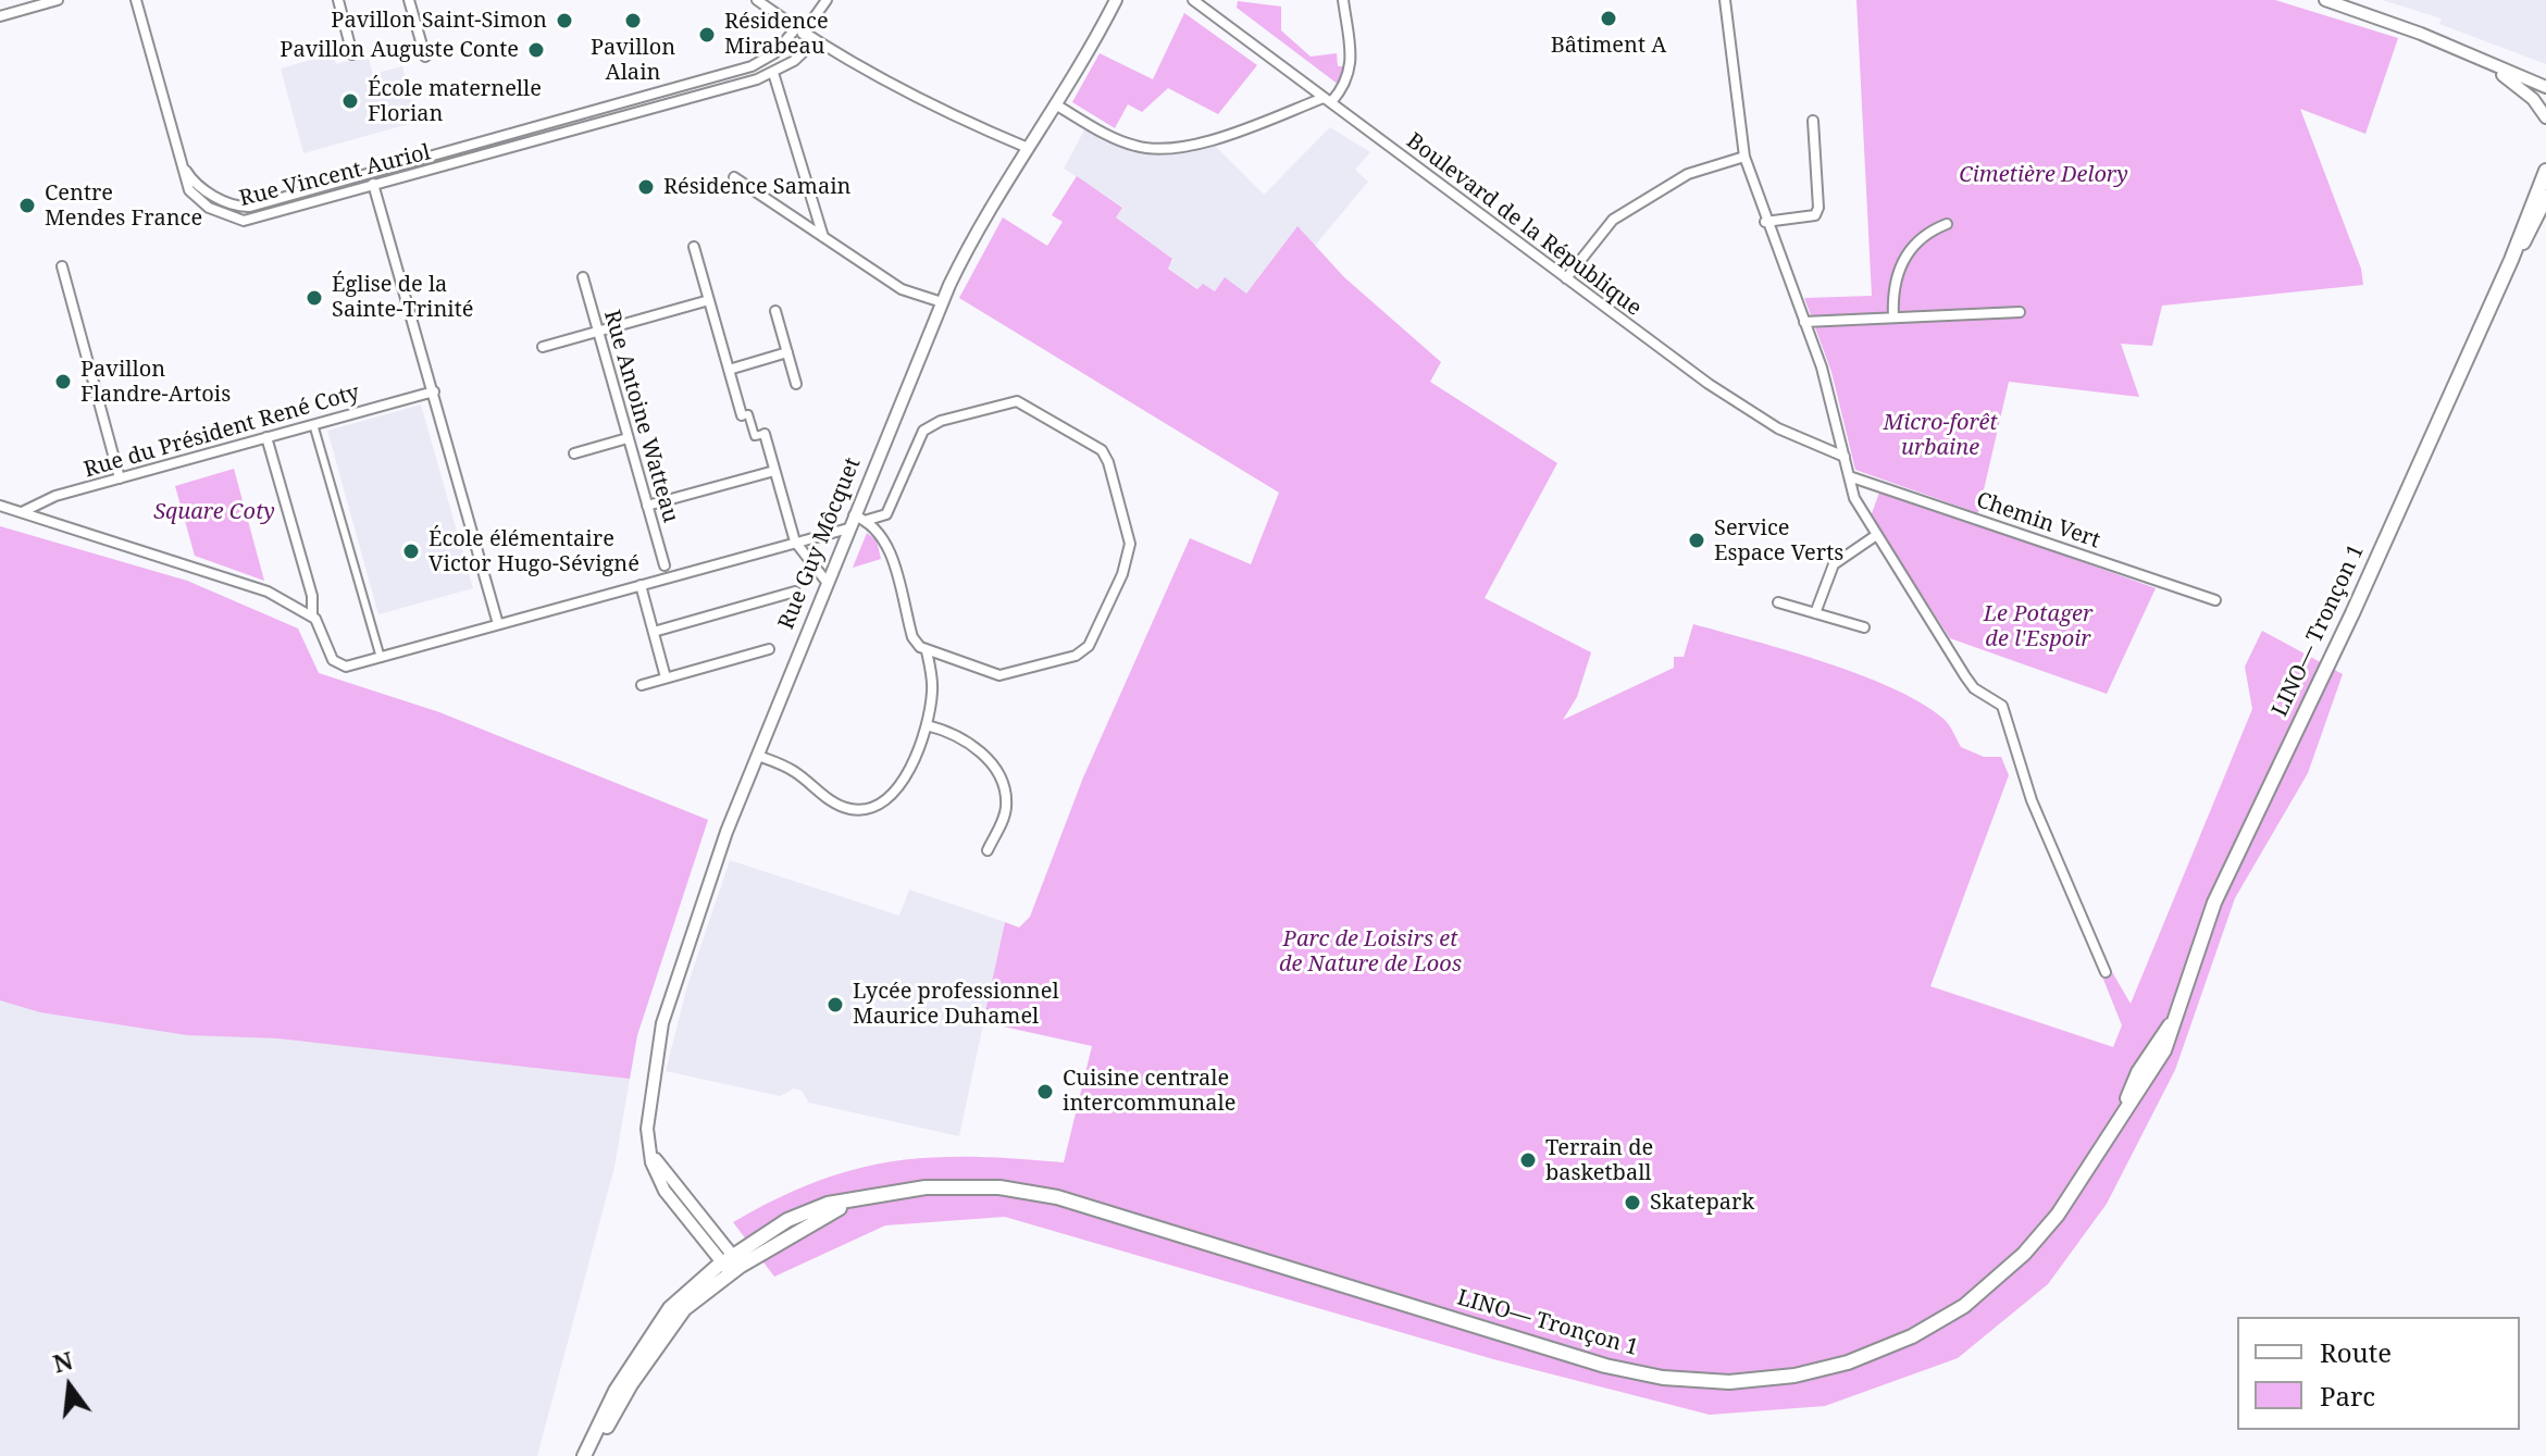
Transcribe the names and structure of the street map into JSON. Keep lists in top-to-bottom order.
{
  "streets": {
    "main road": ["LINO— Tronçon 1"],
    "street": [
      "Rue Vincent Auriol",
      "Boulevard de la République",
      "Rue Antoine Watteau",
      "Rue du Président René Coty",
      "Chemin Vert",
      "Rue Guy Môcquet"
    ]
  },
  "crossings": [
    ["Rue Guy Môcquet", "LINO— Tronçon 1"]
  ],
  "parks": [
    "Cimetière Delory",
    "Micro-forêt urbaine",
    "Square Coty",
    "Le Potager de l'Espoir",
    "Parc de Loisirs et de Nature de Loos"
  ],
  "places": [
    "Bâtiment A",
    "Pavillon Saint-Simon",
    "Pavillon Alain",
    "Résidence Mirabeau",
    "Pavillon Auguste Conte",
    "École maternelle Florian",
    "Résidence Samain",
    "Centre Mendes France",
    "Église de la Sainte-Trinité",
    "Pavillon Flandre-Artois",
    "Service Espace Verts",
    "École élémentaire Victor Hugo-Sévigné",
    "Lycée professionnel Maurice Duhamel",
    "Cuisine centrale intercommunale",
    "Terrain de basketball",
    "Skatepark"
  ],
  "legend": ["Route", "Parc"],
  "north": "top"
}
